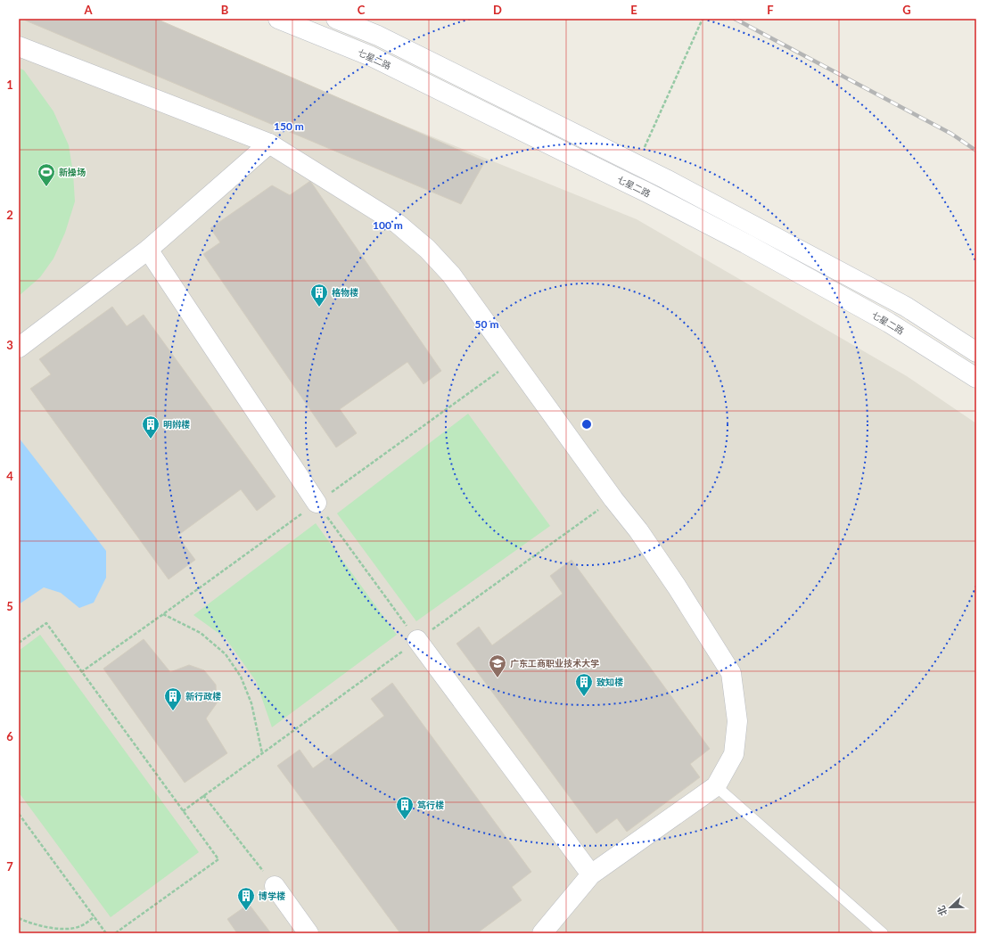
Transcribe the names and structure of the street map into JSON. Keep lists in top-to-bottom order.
{
  "streets": {
    "street": ["七星二路"]
  },
  "places": {
    "sports": ["新操场"],
    "building": [
      "格物楼",
      "明辨楼",
      "致知楼",
      "新行政楼",
      "笃行楼",
      "博学楼"
    ],
    "school or university": ["广东工商职业技术大学"]
  },
  "north": "left",
  "grid": {
    "columns": [
      "A",
      "B",
      "C",
      "D",
      "E",
      "F",
      "G"
    ],
    "rows": [
      "1",
      "2",
      "3",
      "4",
      "5",
      "6",
      "7"
    ]
  },
  "rings": ["150 m", "100 m", "50 m"]
}
